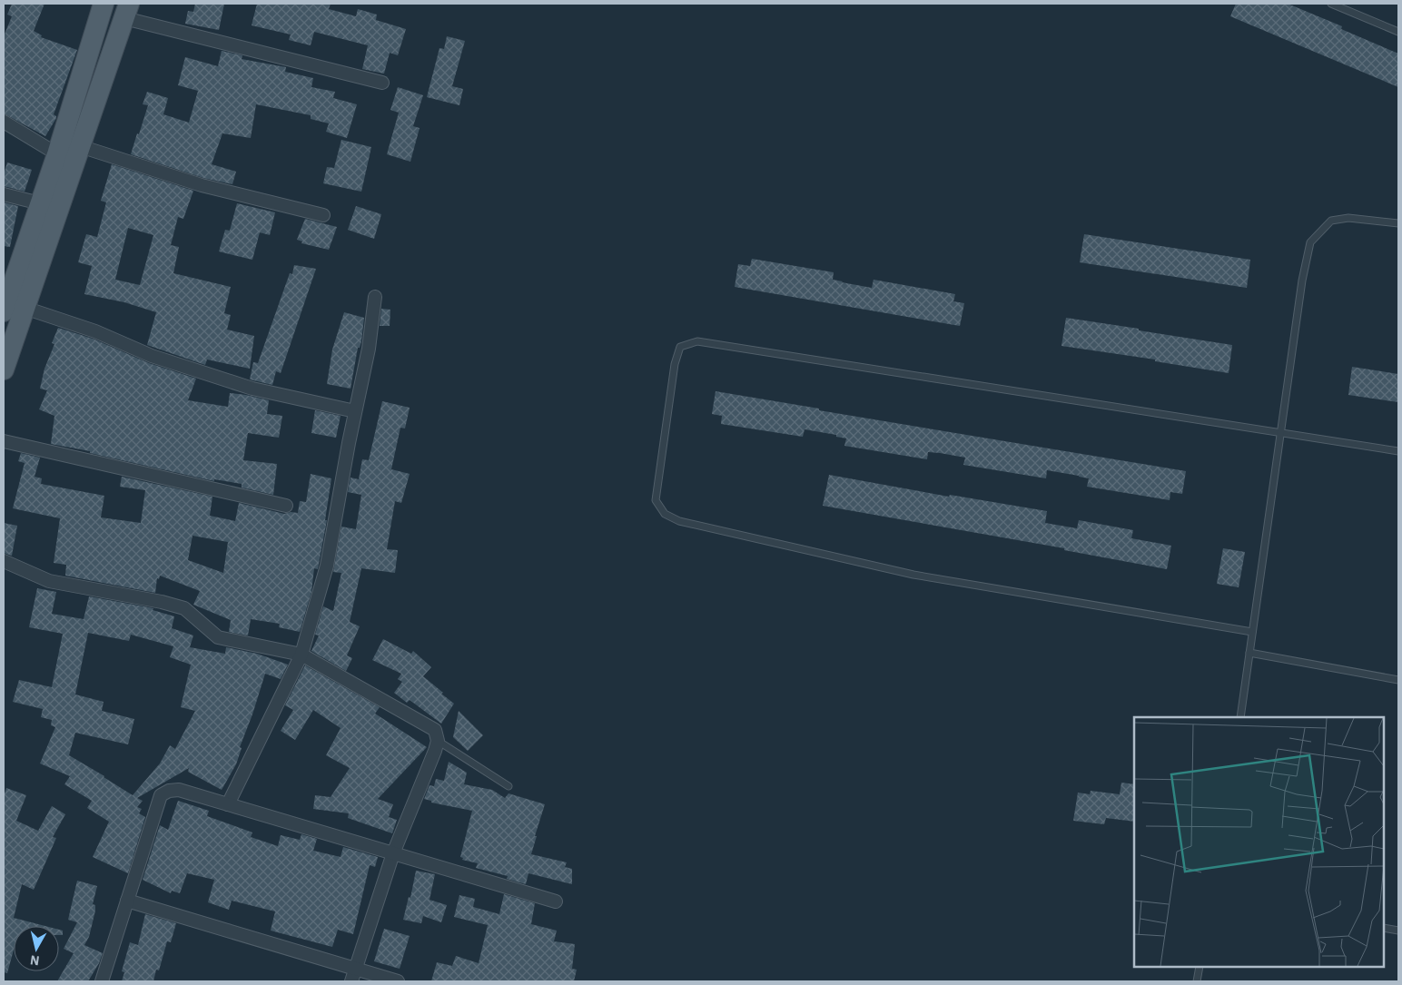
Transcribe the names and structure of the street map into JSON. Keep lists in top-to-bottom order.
{
  "north": "bottom"
}
